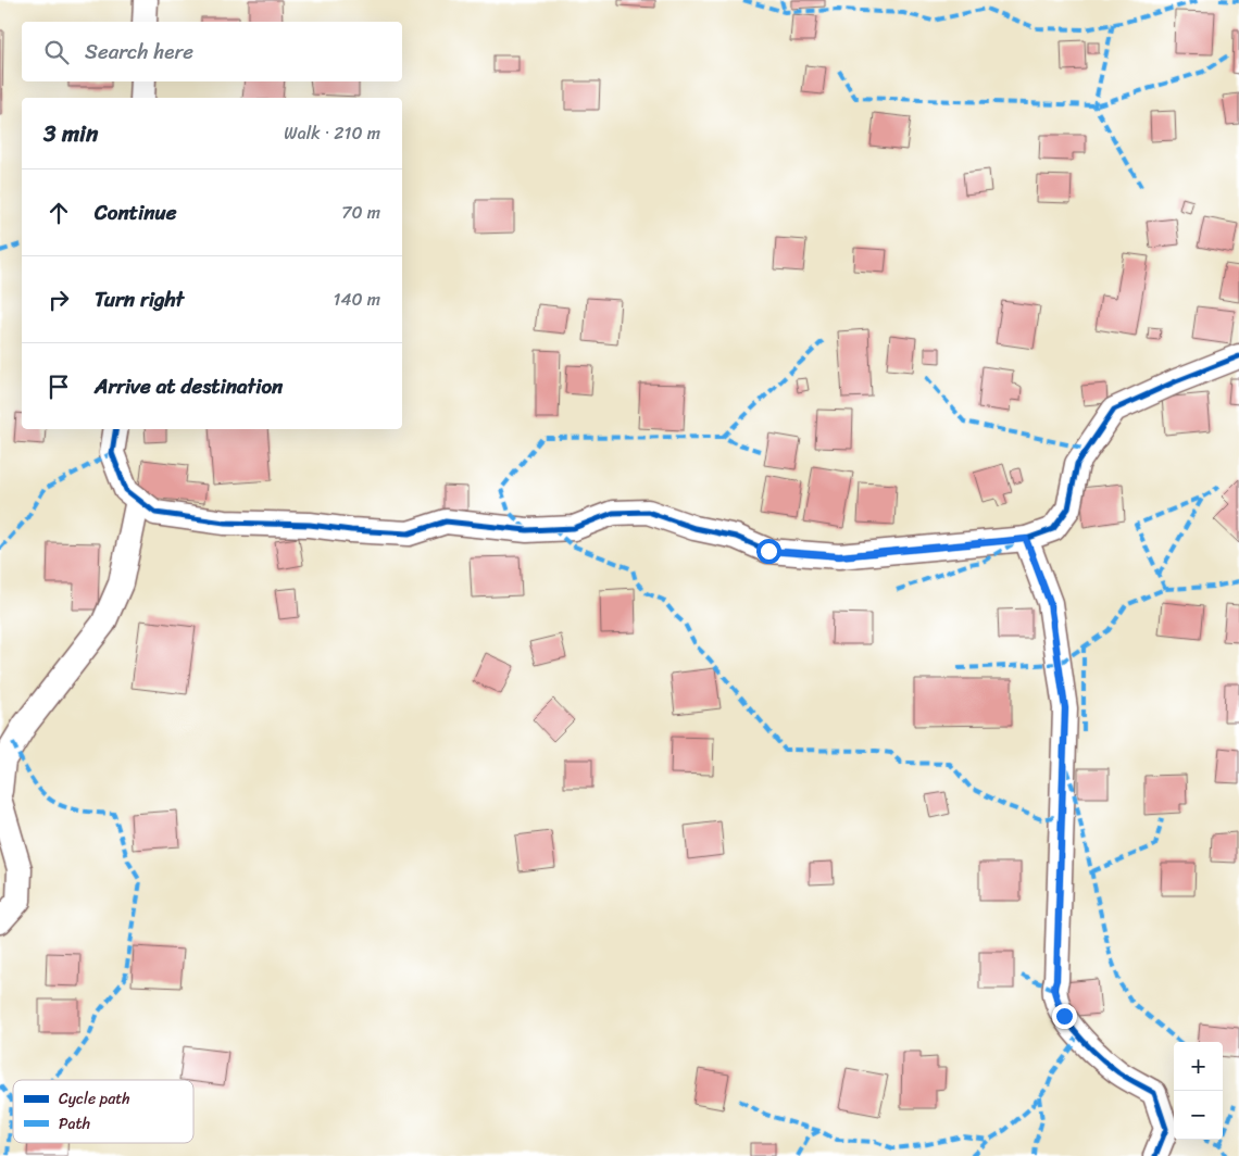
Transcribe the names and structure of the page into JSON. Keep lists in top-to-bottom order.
{
  "legend": ["Cycle path", "Path"],
  "page": {
    "search": "Search here",
    "heading": ["3 min", "Walk · 210 m"],
    "list": [
      ["Continue", "70 m"],
      ["Turn right", "140 m"],
      "Arrive at destination"
    ],
    "map_buttons": ["+", "−"]
  }
}
